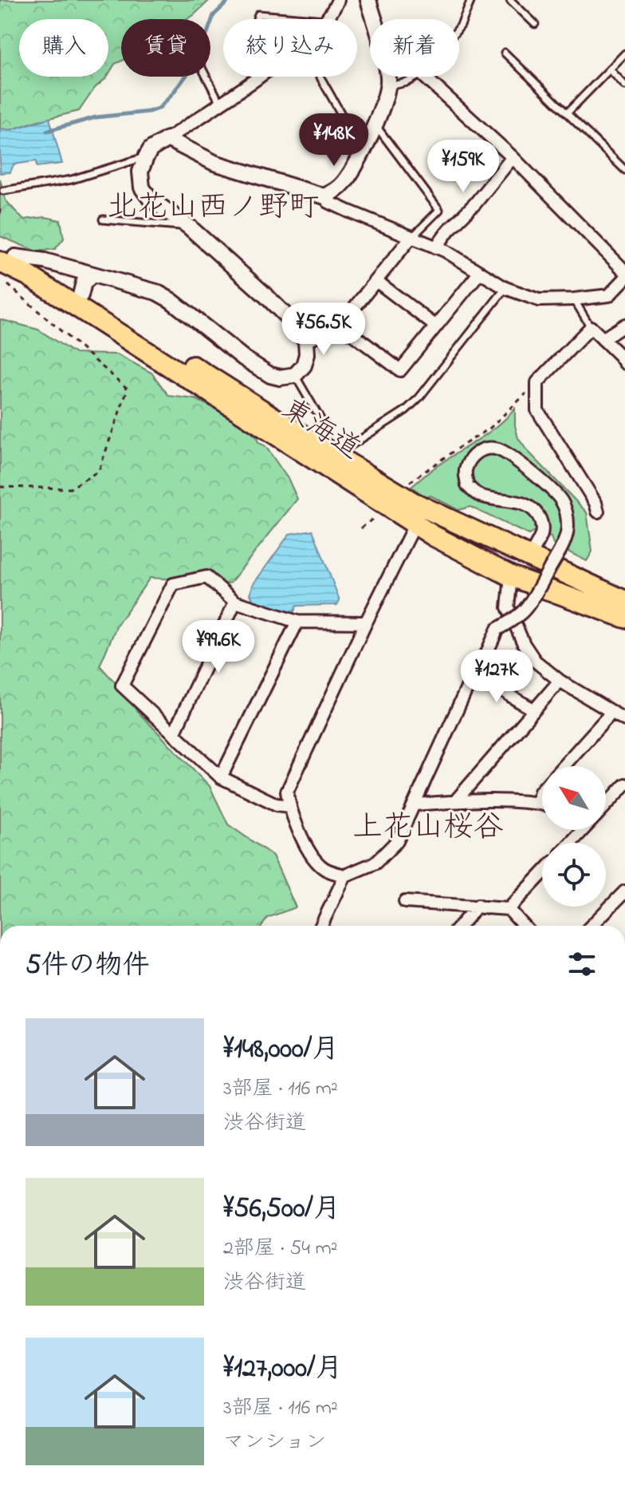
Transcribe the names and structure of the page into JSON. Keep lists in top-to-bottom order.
{
  "streets": {
    "highway": ["東海道"]
  },
  "districts": ["北花山西ノ野町", "上花山桜谷"],
  "north": "top left",
  "page": {
    "chip": [
      "購入",
      "賃貸",
      "絞り込み",
      "新着"
    ],
    "price": [
      "¥148K",
      "¥159K",
      "¥56.5K",
      "¥99.6K",
      "¥127K"
    ],
    "heading": "5件の物件",
    "list": [
      {
        "name": "¥148,000/月",
        "note": "3部屋 · 116 m² · 渋谷街道"
      },
      {
        "name": "¥56,500/月",
        "note": "2部屋 · 54 m² · 渋谷街道"
      },
      {
        "name": "¥127,000/月",
        "note": "3部屋 · 116 m² · マンション"
      }
    ]
  }
}
